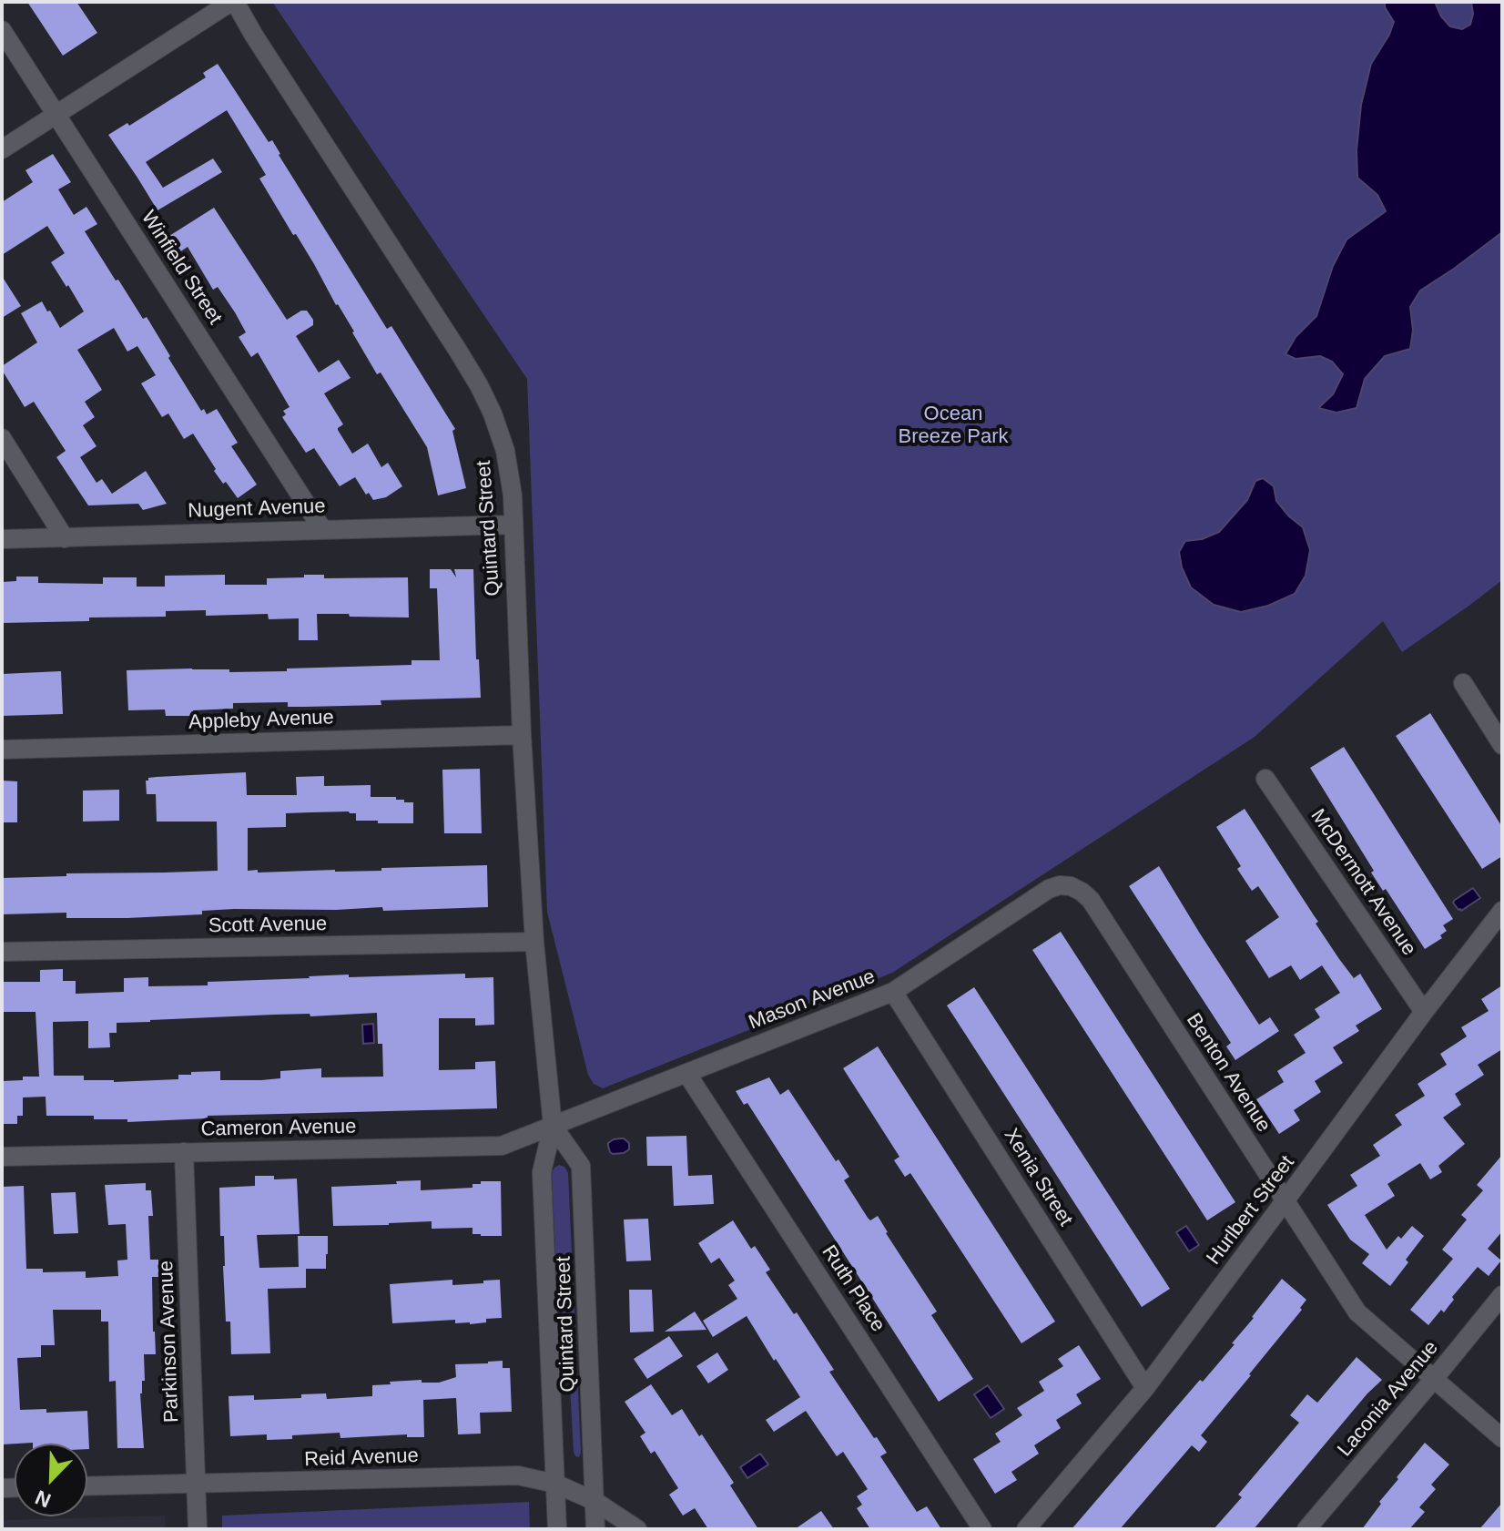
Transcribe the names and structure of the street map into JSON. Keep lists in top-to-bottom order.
{
  "streets": {
    "street": [
      "Winfield Street",
      "Nugent Avenue",
      "Quintard Street",
      "Appleby Avenue",
      "McDermott Avenue",
      "Scott Avenue",
      "Mason Avenue",
      "Benton Avenue",
      "Cameron Avenue",
      "Xenia Street",
      "Hurlbert Street",
      "Ruth Place",
      "Parkinson Avenue",
      "Laconia Avenue",
      "Reid Avenue"
    ]
  },
  "crossings": [
    ["Winfield Street", "Nugent Avenue"],
    ["Nugent Avenue", "Quintard Street"],
    ["Quintard Street", "Appleby Avenue"],
    ["Quintard Street", "Scott Avenue"],
    ["Quintard Street", "Mason Avenue"],
    ["Quintard Street", "Cameron Avenue"],
    ["Quintard Street", "Reid Avenue"],
    ["McDermott Avenue", "Hurlbert Street"],
    ["Mason Avenue", "Benton Avenue"],
    ["Mason Avenue", "Cameron Avenue"],
    ["Mason Avenue", "Xenia Street"],
    ["Mason Avenue", "Ruth Place"],
    ["Benton Avenue", "Hurlbert Street"],
    ["Benton Avenue", "Laconia Avenue"],
    ["Cameron Avenue", "Parkinson Avenue"],
    ["Xenia Street", "Hurlbert Street"],
    ["Parkinson Avenue", "Reid Avenue"]
  ],
  "parks": ["Ocean Breeze Park"],
  "north": "bottom left"
}
